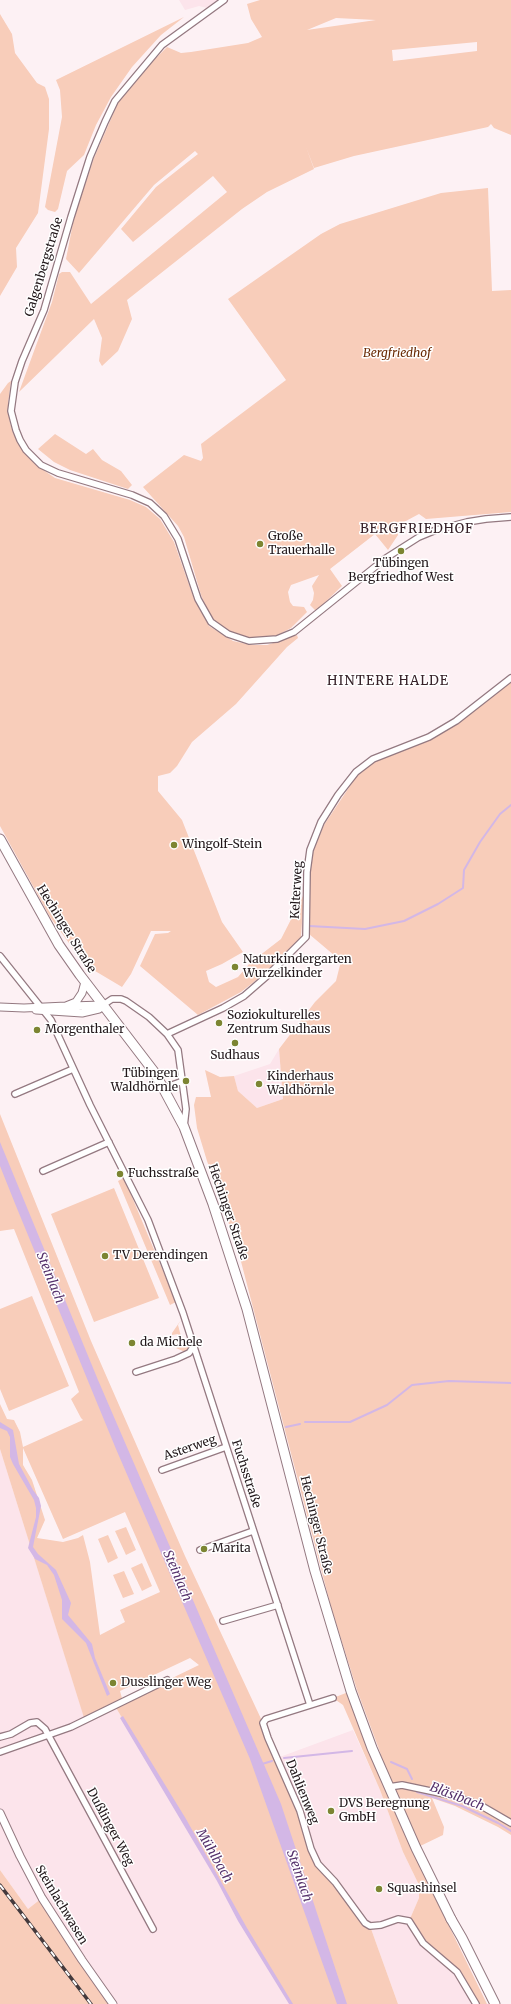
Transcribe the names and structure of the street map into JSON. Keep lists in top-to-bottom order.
{
  "streets": {
    "main road": ["Hechinger Straße"],
    "street": [
      "Galgenbergstraße",
      "Kelterweg",
      "Asterweg",
      "Fuchsstraße",
      "Dahlienweg",
      "Dußlinger Weg",
      "Steinlachwasen"
    ]
  },
  "crossings": [
    ["Kelterweg", "Hechinger Straße"],
    ["Asterweg", "Fuchsstraße"],
    ["Fuchsstraße", "Dahlienweg"]
  ],
  "districts": ["BERGFRIEDHOF", "HINTERE HALDE"],
  "water": ["Steinlach", "Bläsibach", "Mühlbach"],
  "parks": ["Bergfriedhof"],
  "places": [
    "Große Trauerhalle",
    "Tübingen Bergfriedhof West",
    "Wingolf-Stein",
    "Naturkindergarten Wurzelkinder",
    "Soziokulturelles Zentrum Sudhaus",
    "Morgenthaler",
    "Sudhaus",
    "Tübingen Waldhörnle",
    "Kinderhaus Waldhörnle",
    "Fuchsstraße",
    "TV Derendingen",
    "da Michele",
    "Marita",
    "Dusslinger Weg",
    "DVS Beregnung GmbH",
    "Squashinsel"
  ]
}
